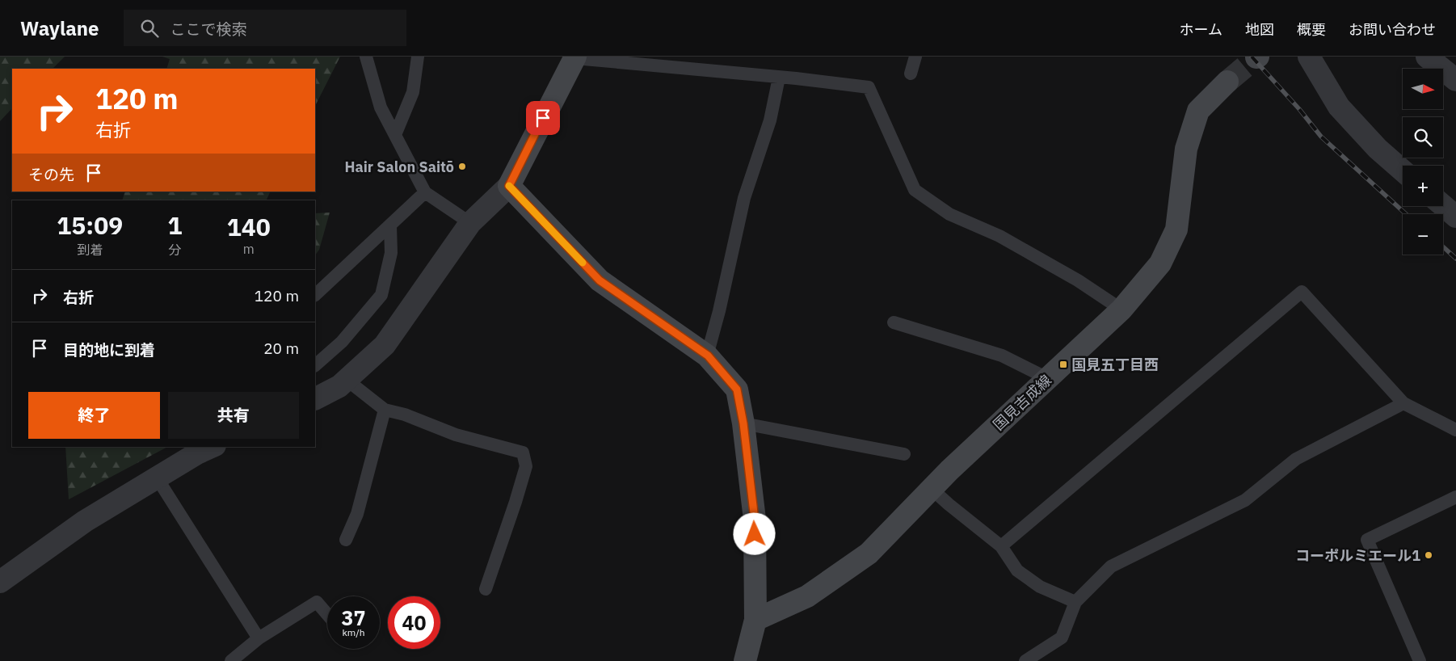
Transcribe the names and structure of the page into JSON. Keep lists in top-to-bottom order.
{
  "streets": {
    "street": ["国見吉成線"]
  },
  "places": {
    "other": ["Hair Salon Saitō", "コーポルミエール1"],
    "transit": ["国見五丁目西"]
  },
  "north": "right",
  "page": {
    "header": "Waylane",
    "search": "ここで検索",
    "nav": [
      "ホーム",
      "地図",
      "概要",
      "お問い合わせ"
    ],
    "map_buttons": ["+", "−"],
    "turn": ["120 m", "右折"],
    "then": "その先",
    "eta": [
      "15:09",
      "到着",
      "1",
      "分",
      "140",
      "m"
    ],
    "list": [
      {
        "name": "右折",
        "value": "120 m"
      },
      {
        "name": "目的地に到着",
        "value": "20 m"
      }
    ],
    "buttons": ["終了", "共有"],
    "speed": "37 km/h",
    "limit": "40"
  }
}
